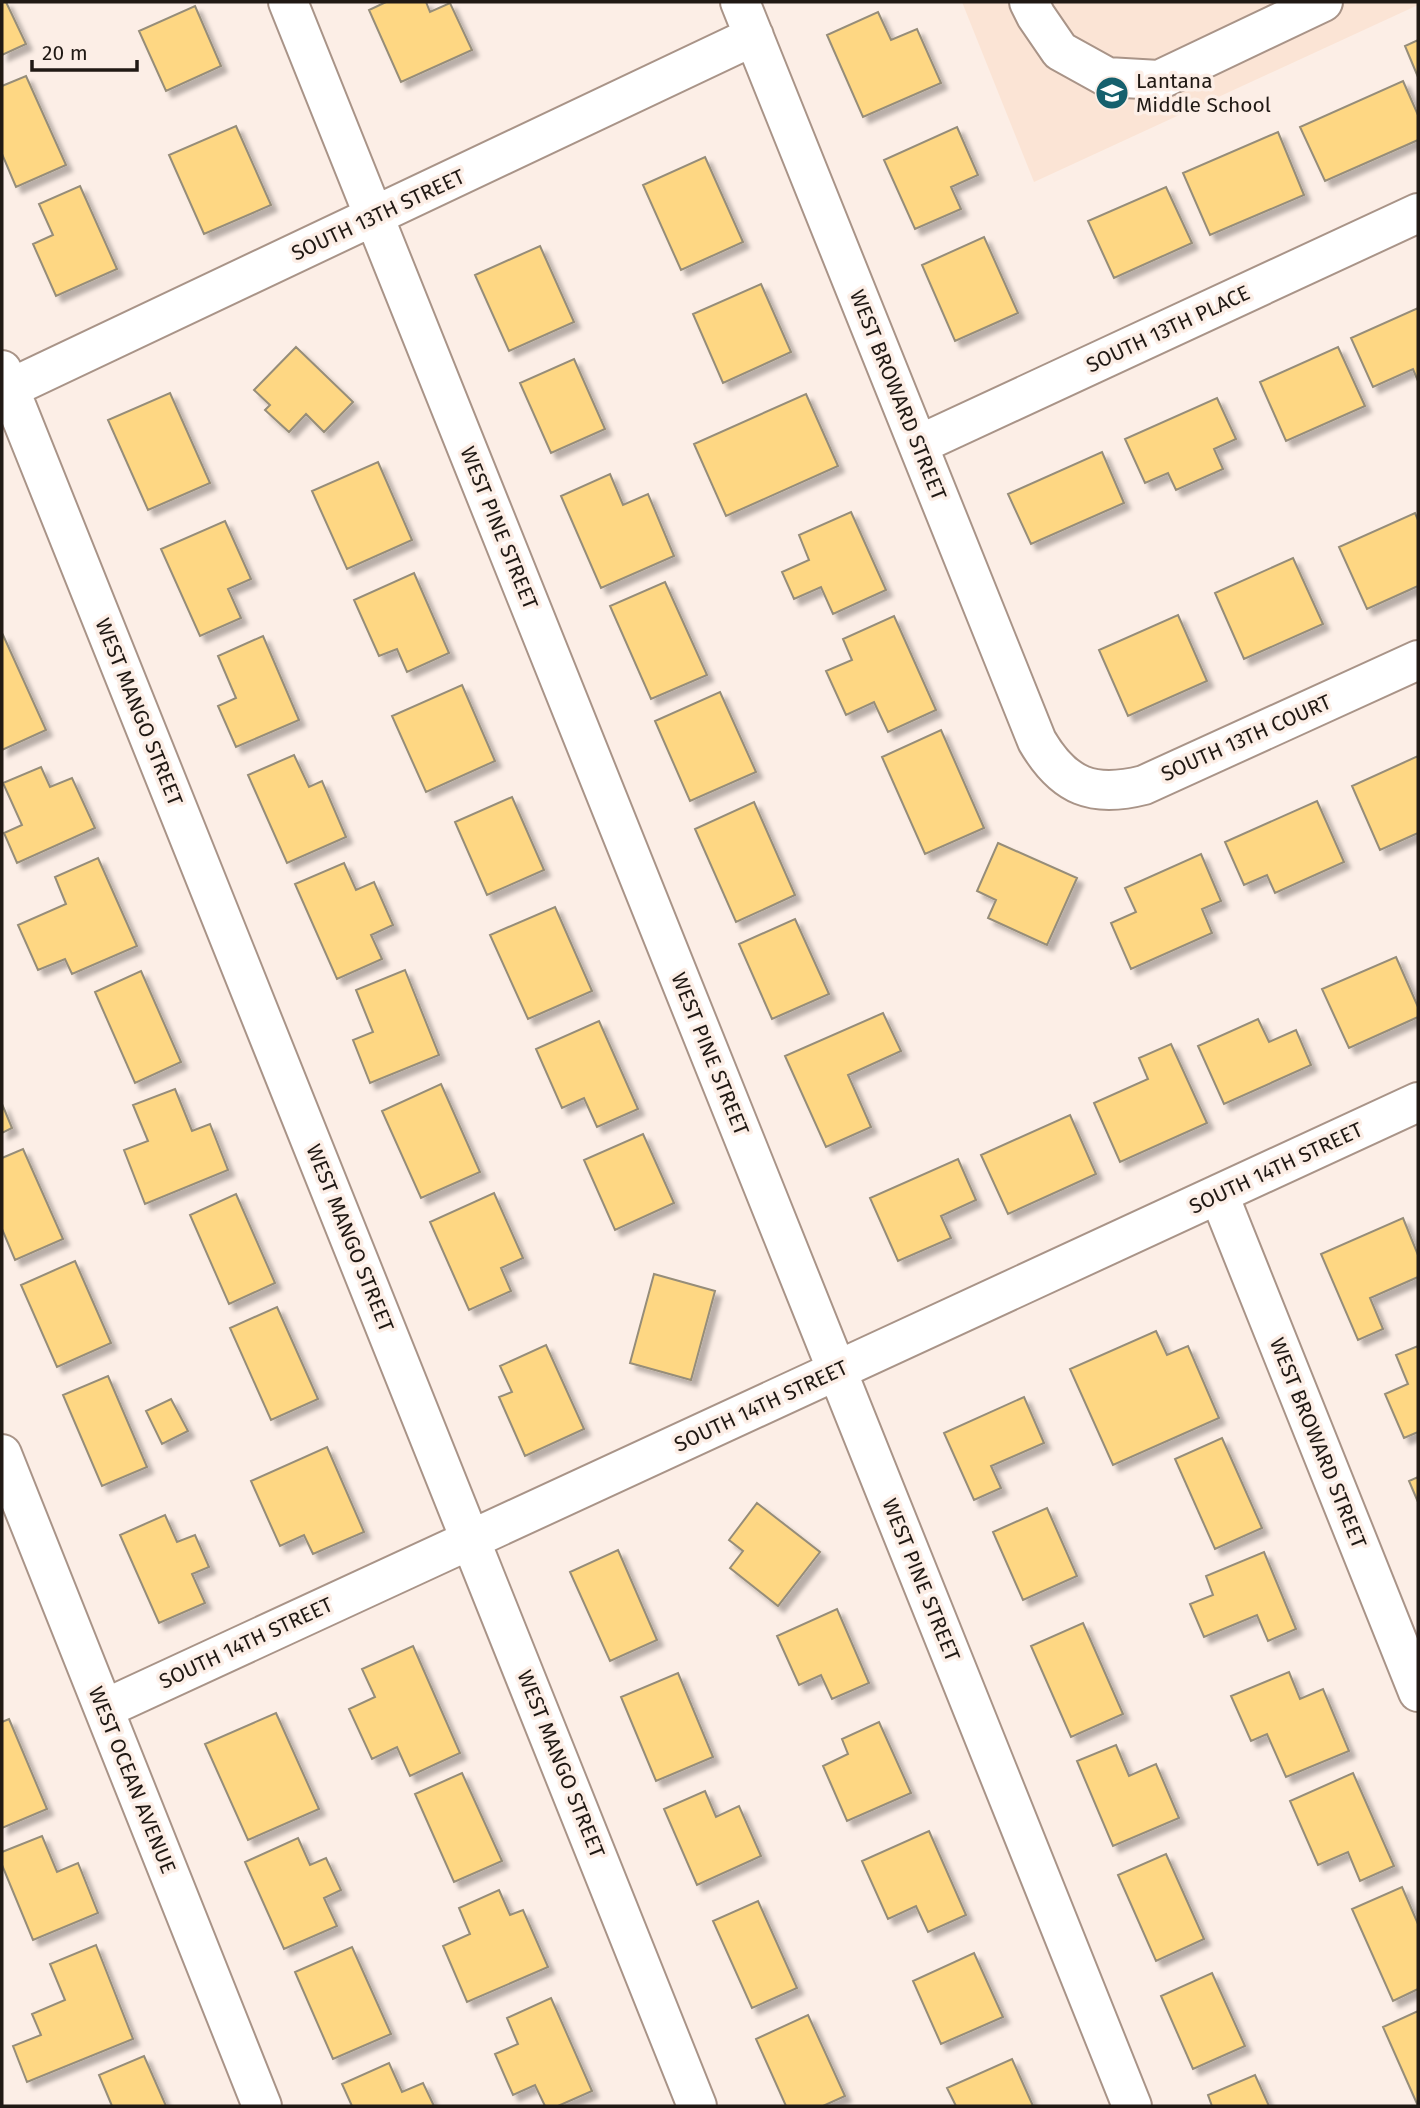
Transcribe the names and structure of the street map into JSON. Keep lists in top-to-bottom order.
{
  "streets": {
    "street": [
      "SOUTH 13TH STREET",
      "SOUTH 13TH PLACE",
      "WEST BROWARD STREET",
      "WEST PINE STREET",
      "WEST MANGO STREET",
      "SOUTH 13TH COURT",
      "SOUTH 14TH STREET",
      "WEST OCEAN AVENUE"
    ]
  },
  "crossings": [
    ["SOUTH 13TH STREET", "WEST BROWARD STREET"],
    ["SOUTH 13TH STREET", "WEST PINE STREET"],
    ["SOUTH 13TH STREET", "WEST MANGO STREET"],
    ["SOUTH 13TH PLACE", "WEST BROWARD STREET"],
    ["WEST BROWARD STREET", "SOUTH 13TH COURT"],
    ["WEST BROWARD STREET", "SOUTH 14TH STREET"],
    ["WEST PINE STREET", "SOUTH 14TH STREET"],
    ["WEST MANGO STREET", "SOUTH 14TH STREET"],
    ["SOUTH 14TH STREET", "WEST OCEAN AVENUE"]
  ],
  "places": {
    "school or university": ["Lantana Middle School"]
  },
  "scale_bar": "20 m"
}
